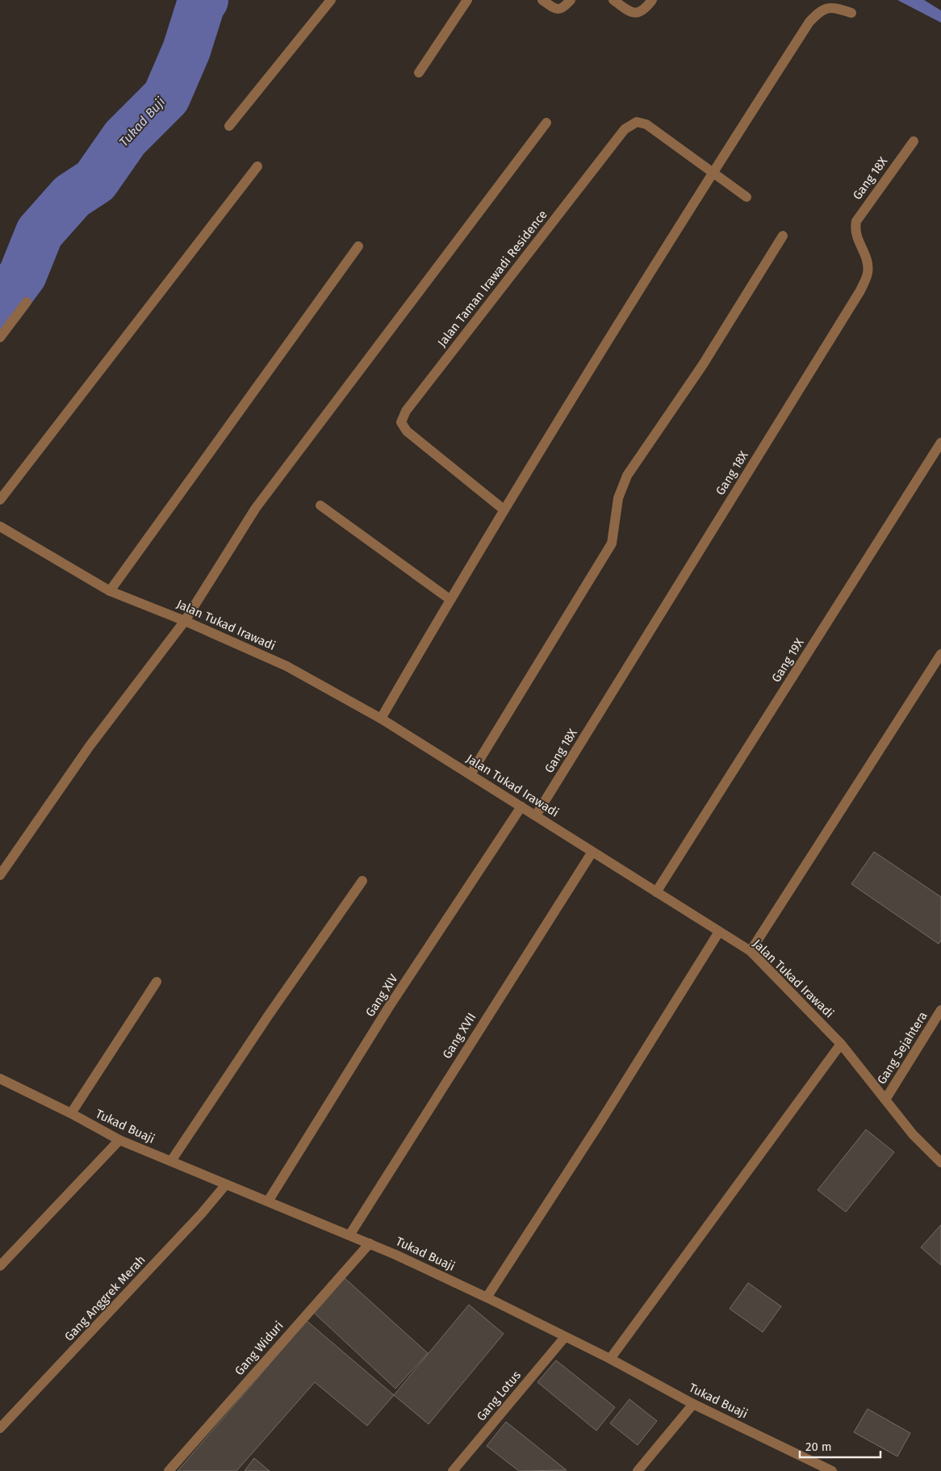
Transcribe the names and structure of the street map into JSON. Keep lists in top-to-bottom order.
{
  "streets": {
    "street": [
      "Gang 18X",
      "Jalan Taman Irawadi Residence",
      "Jalan Tukad Irawadi",
      "Gang 19X",
      "Gang XIV",
      "Gang XVII",
      "Gang Sejahtera",
      "Tukad Buaji",
      "Gang Anggrek Merah",
      "Gang Widuri",
      "Gang Lotus"
    ]
  },
  "crossings": [
    ["Gang 18X", "Jalan Tukad Irawadi"],
    ["Jalan Tukad Irawadi", "Gang 19X"],
    ["Jalan Tukad Irawadi", "Gang XIV"],
    ["Jalan Tukad Irawadi", "Gang XVII"],
    ["Jalan Tukad Irawadi", "Gang Sejahtera"],
    ["Gang XIV", "Tukad Buaji"],
    ["Gang XVII", "Tukad Buaji"],
    ["Tukad Buaji", "Gang Anggrek Merah"],
    ["Tukad Buaji", "Gang Widuri"],
    ["Tukad Buaji", "Gang Lotus"]
  ],
  "water": ["Tukad Buji"],
  "scale_bar": "20 m"
}
